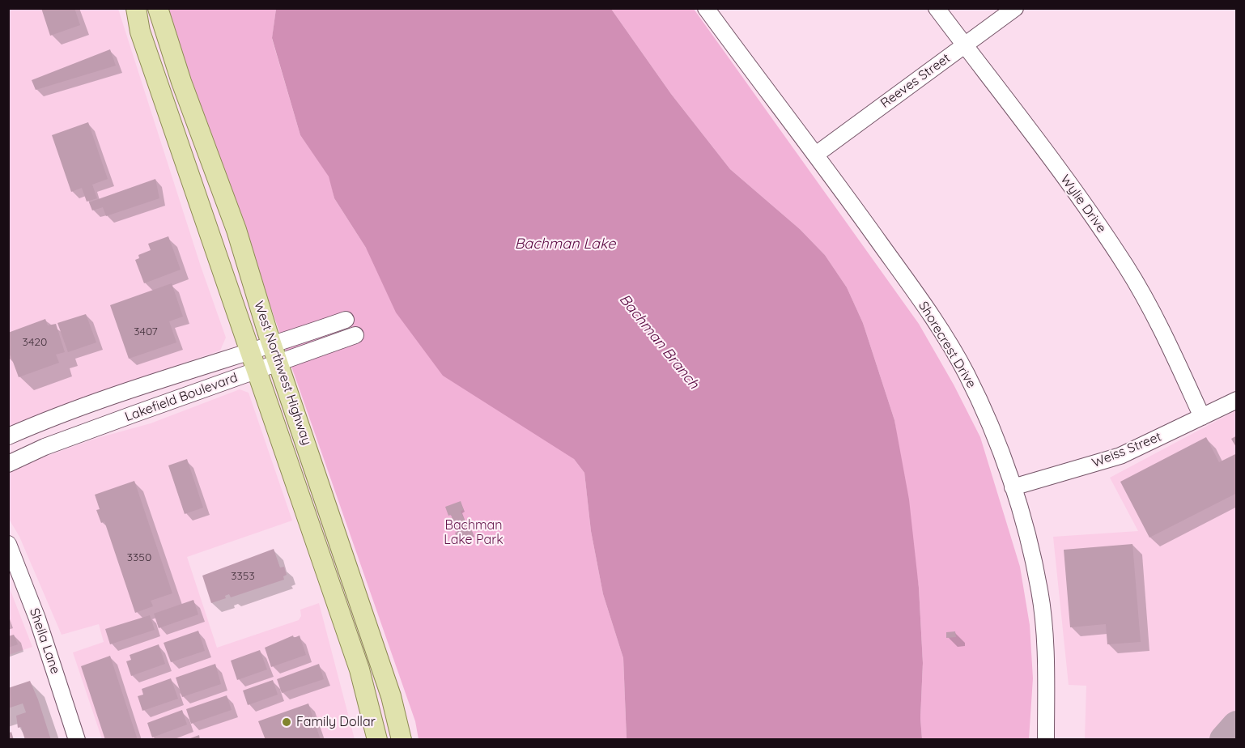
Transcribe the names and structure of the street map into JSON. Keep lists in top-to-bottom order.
{
  "streets": {
    "main road": ["West Northwest Highway"],
    "street": [
      "Reeves Street",
      "Wylie Drive",
      "Shorecrest Drive",
      "Lakefield Boulevard",
      "Weiss Street",
      "Sheila Lane"
    ]
  },
  "crossings": [
    ["Reeves Street", "Wylie Drive"],
    ["Reeves Street", "Shorecrest Drive"],
    ["Wylie Drive", "Weiss Street"],
    ["Shorecrest Drive", "Weiss Street"],
    ["West Northwest Highway", "Lakefield Boulevard"]
  ],
  "water": ["Bachman Lake", "Bachman Branch"],
  "parks": ["Bachman Lake Park"],
  "places": ["Family Dollar"],
  "house_numbers": [
    "3407",
    "3420",
    "3350",
    "3353"
  ]
}
